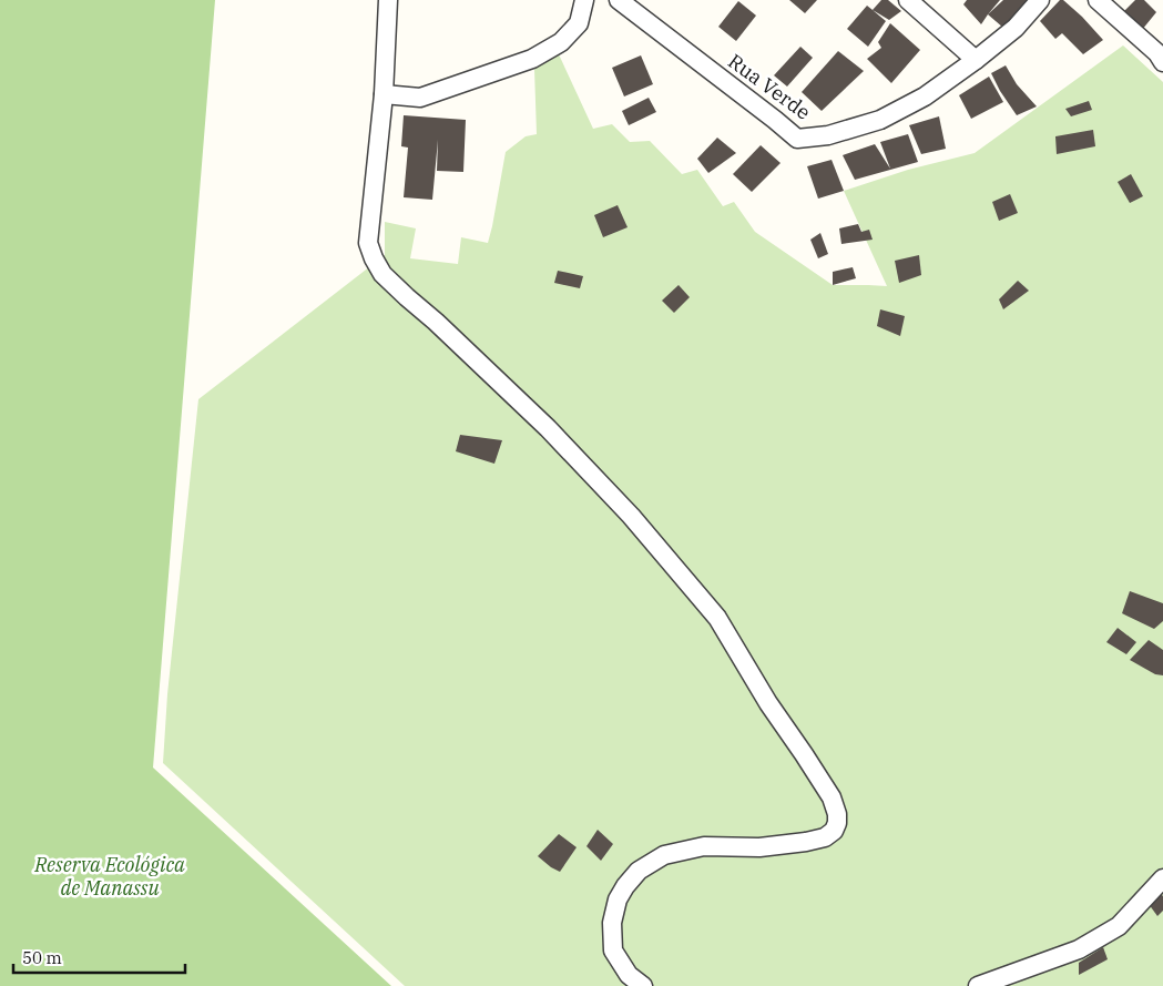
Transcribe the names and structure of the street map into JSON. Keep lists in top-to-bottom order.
{
  "streets": {
    "street": ["Rua Verde"]
  },
  "parks": ["Reserva Ecológica de Manassu"],
  "scale_bar": "50 m"
}
